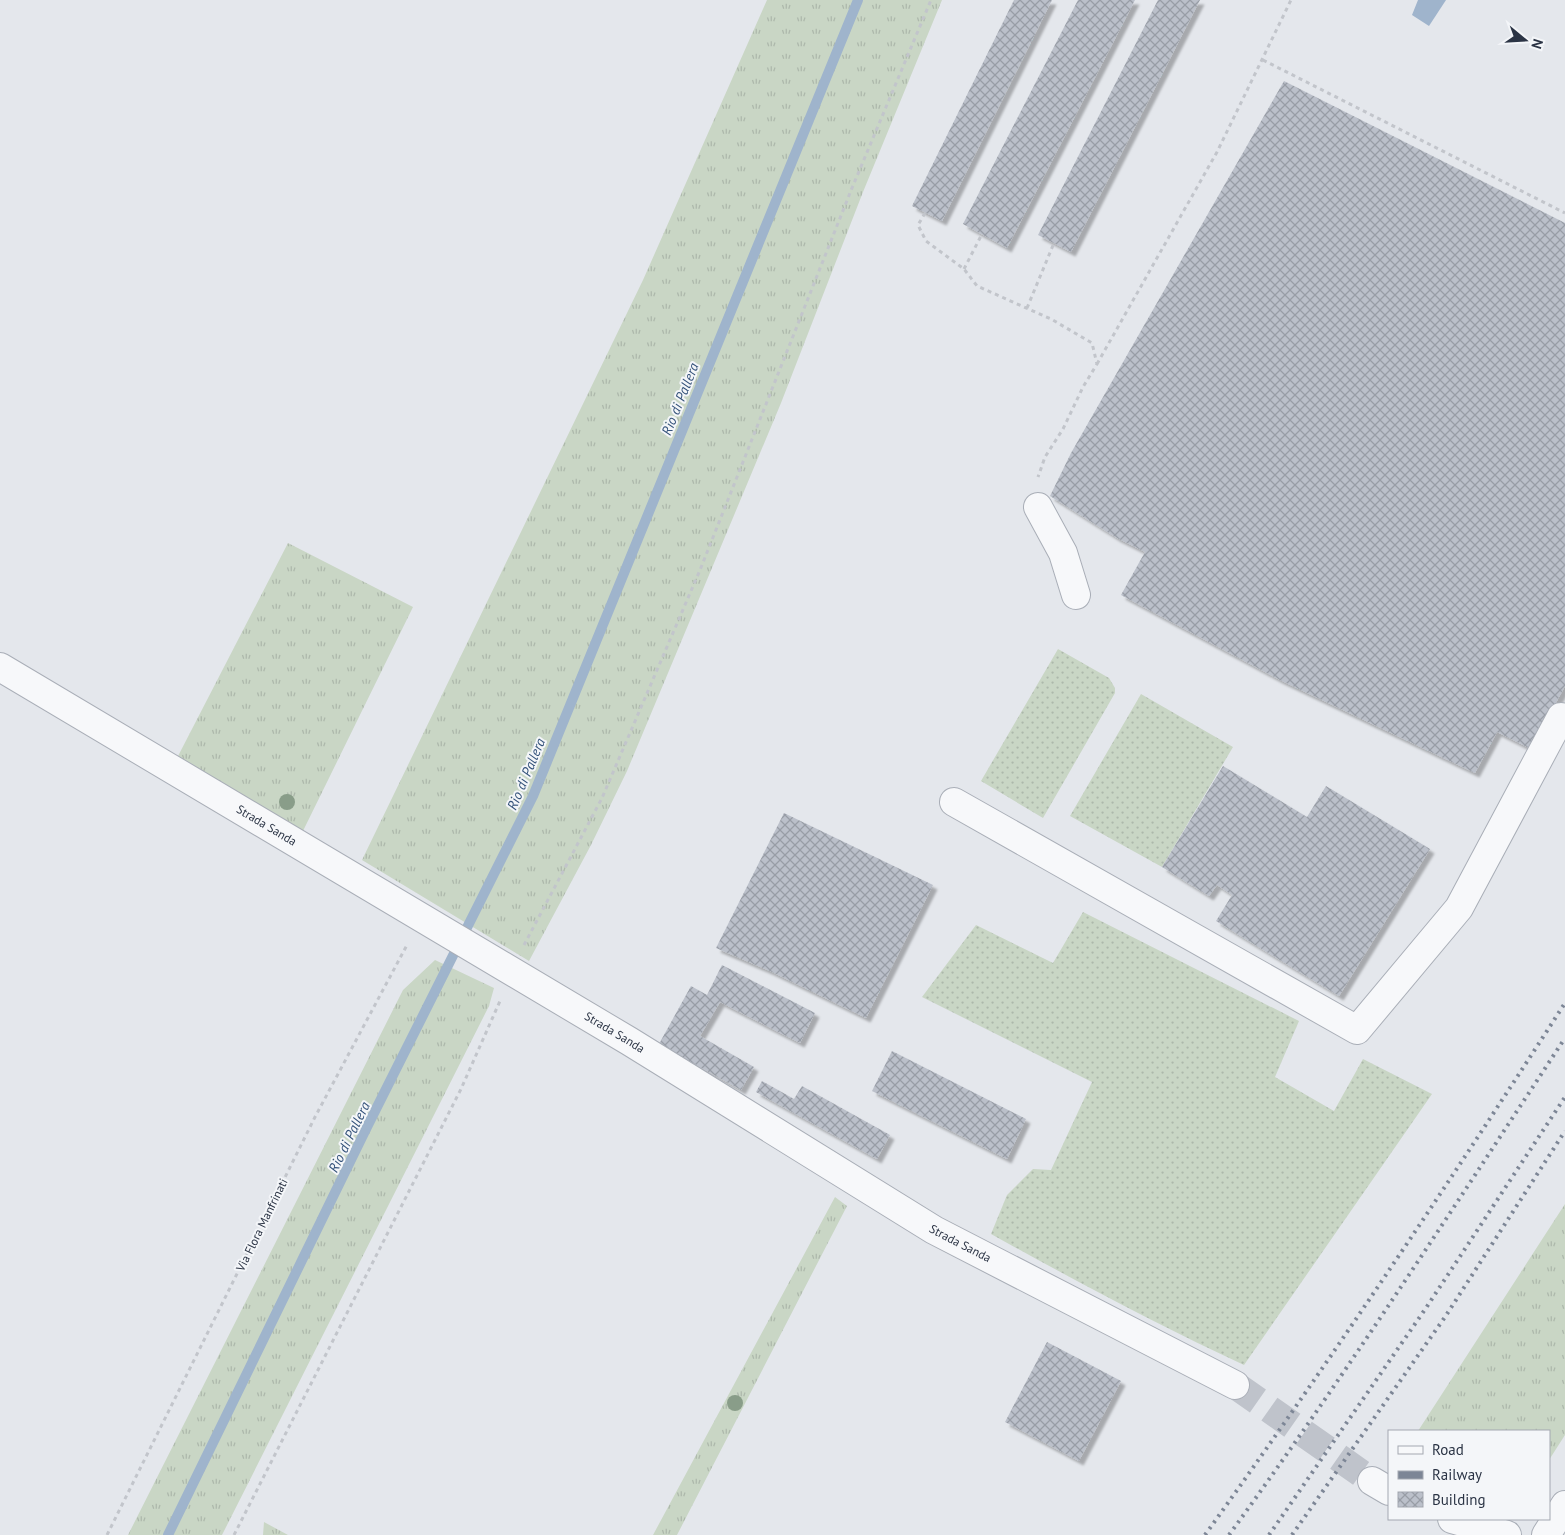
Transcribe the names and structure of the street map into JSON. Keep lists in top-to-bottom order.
{
  "streets": {
    "street": ["Strada Sanda"],
    "path": ["Via Flora Manfrinati"]
  },
  "crossings": [
    ["Strada Sanda", "Via Flora Manfrinati"]
  ],
  "water": ["Rio di Pallera"],
  "legend": ["Road", "Railway", "Building"],
  "north": "right"
}
